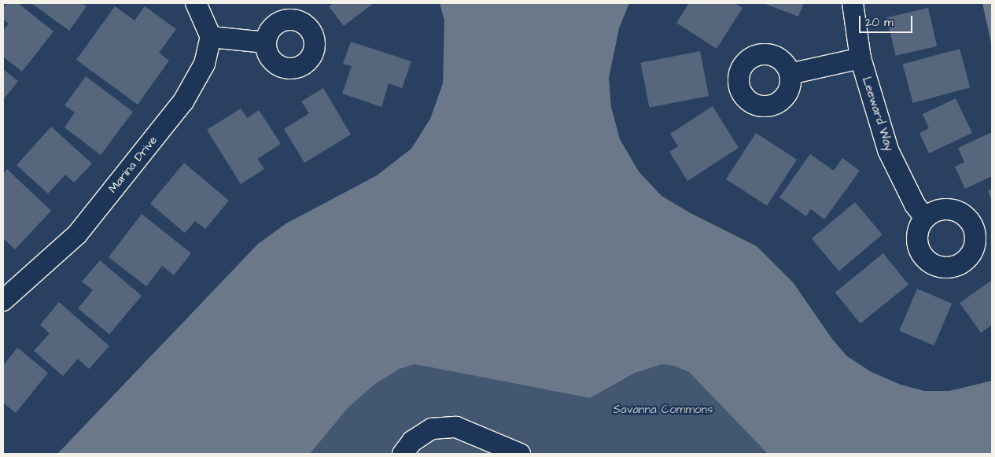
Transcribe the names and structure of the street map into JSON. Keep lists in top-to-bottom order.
{
  "streets": {
    "street": ["Leeward Way", "Marina Drive"]
  },
  "parks": ["Savanna Commons"],
  "scale_bar": "20 m"
}
